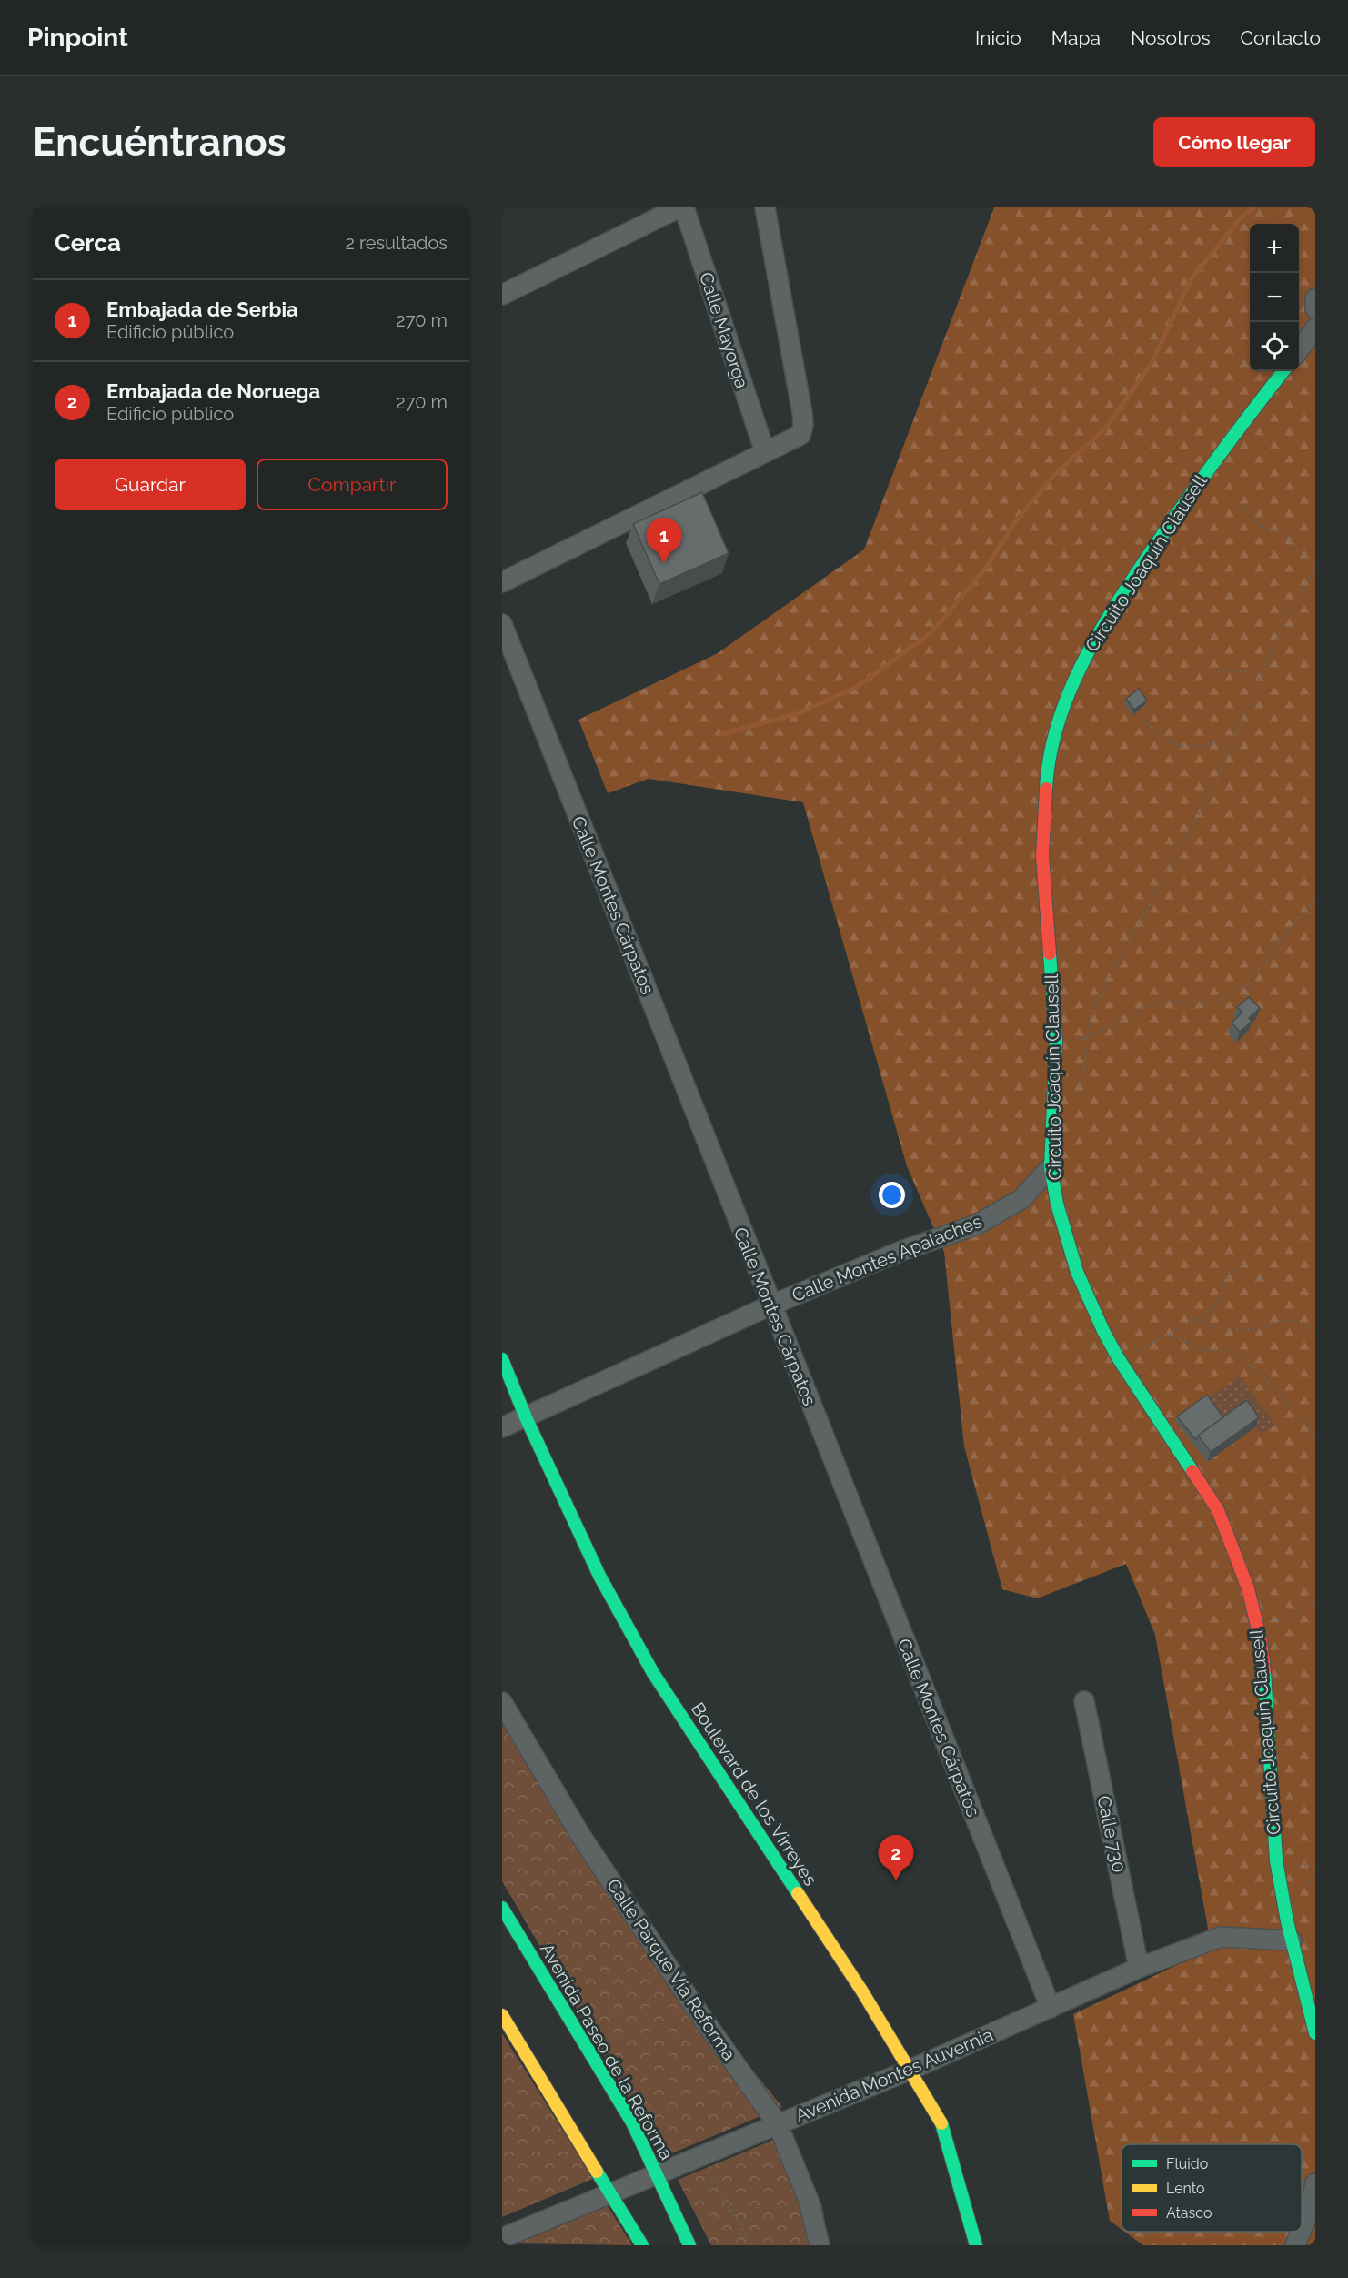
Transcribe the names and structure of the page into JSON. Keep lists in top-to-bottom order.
{
  "streets": {
    "street": [
      "Calle Mayorga",
      "Circuito Joaquín Clausell",
      "Calle Montes Cárpatos",
      "Calle Montes Apalaches",
      "Boulevard de los Virreyes",
      "Calle 730",
      "Calle Parque Vía Reforma",
      "Avenida Paseo de la Reforma",
      "Avenida Montes Auvernia"
    ]
  },
  "crossings": [
    ["Circuito Joaquín Clausell", "Calle Montes Apalaches"],
    ["Circuito Joaquín Clausell", "Avenida Montes Auvernia"],
    ["Calle Montes Cárpatos", "Calle Montes Apalaches"],
    ["Calle Montes Cárpatos", "Avenida Montes Auvernia"],
    ["Calle Montes Apalaches", "Boulevard de los Virreyes"],
    ["Boulevard de los Virreyes", "Avenida Montes Auvernia"],
    ["Calle 730", "Avenida Montes Auvernia"],
    ["Calle Parque Vía Reforma", "Avenida Montes Auvernia"],
    ["Avenida Paseo de la Reforma", "Avenida Montes Auvernia"]
  ],
  "legend": ["Fluido", "Lento", "Atasco"],
  "page": {
    "header": "Pinpoint",
    "nav": [
      "Inicio",
      "Mapa",
      "Nosotros",
      "Contacto"
    ],
    "buttons": [
      "Cómo llegar",
      ["Guardar", "Compartir"]
    ],
    "title": "Encuéntranos",
    "heading": ["Cerca", "2 resultados"],
    "map_buttons": ["+", "−"],
    "list": [
      {
        "mark": "1",
        "name": "Embajada de Serbia",
        "note": "Edificio público",
        "value": "270 m"
      },
      {
        "mark": "2",
        "name": "Embajada de Noruega",
        "note": "Edificio público",
        "value": "270 m"
      }
    ],
    "pins": ["1", "2"]
  }
}
